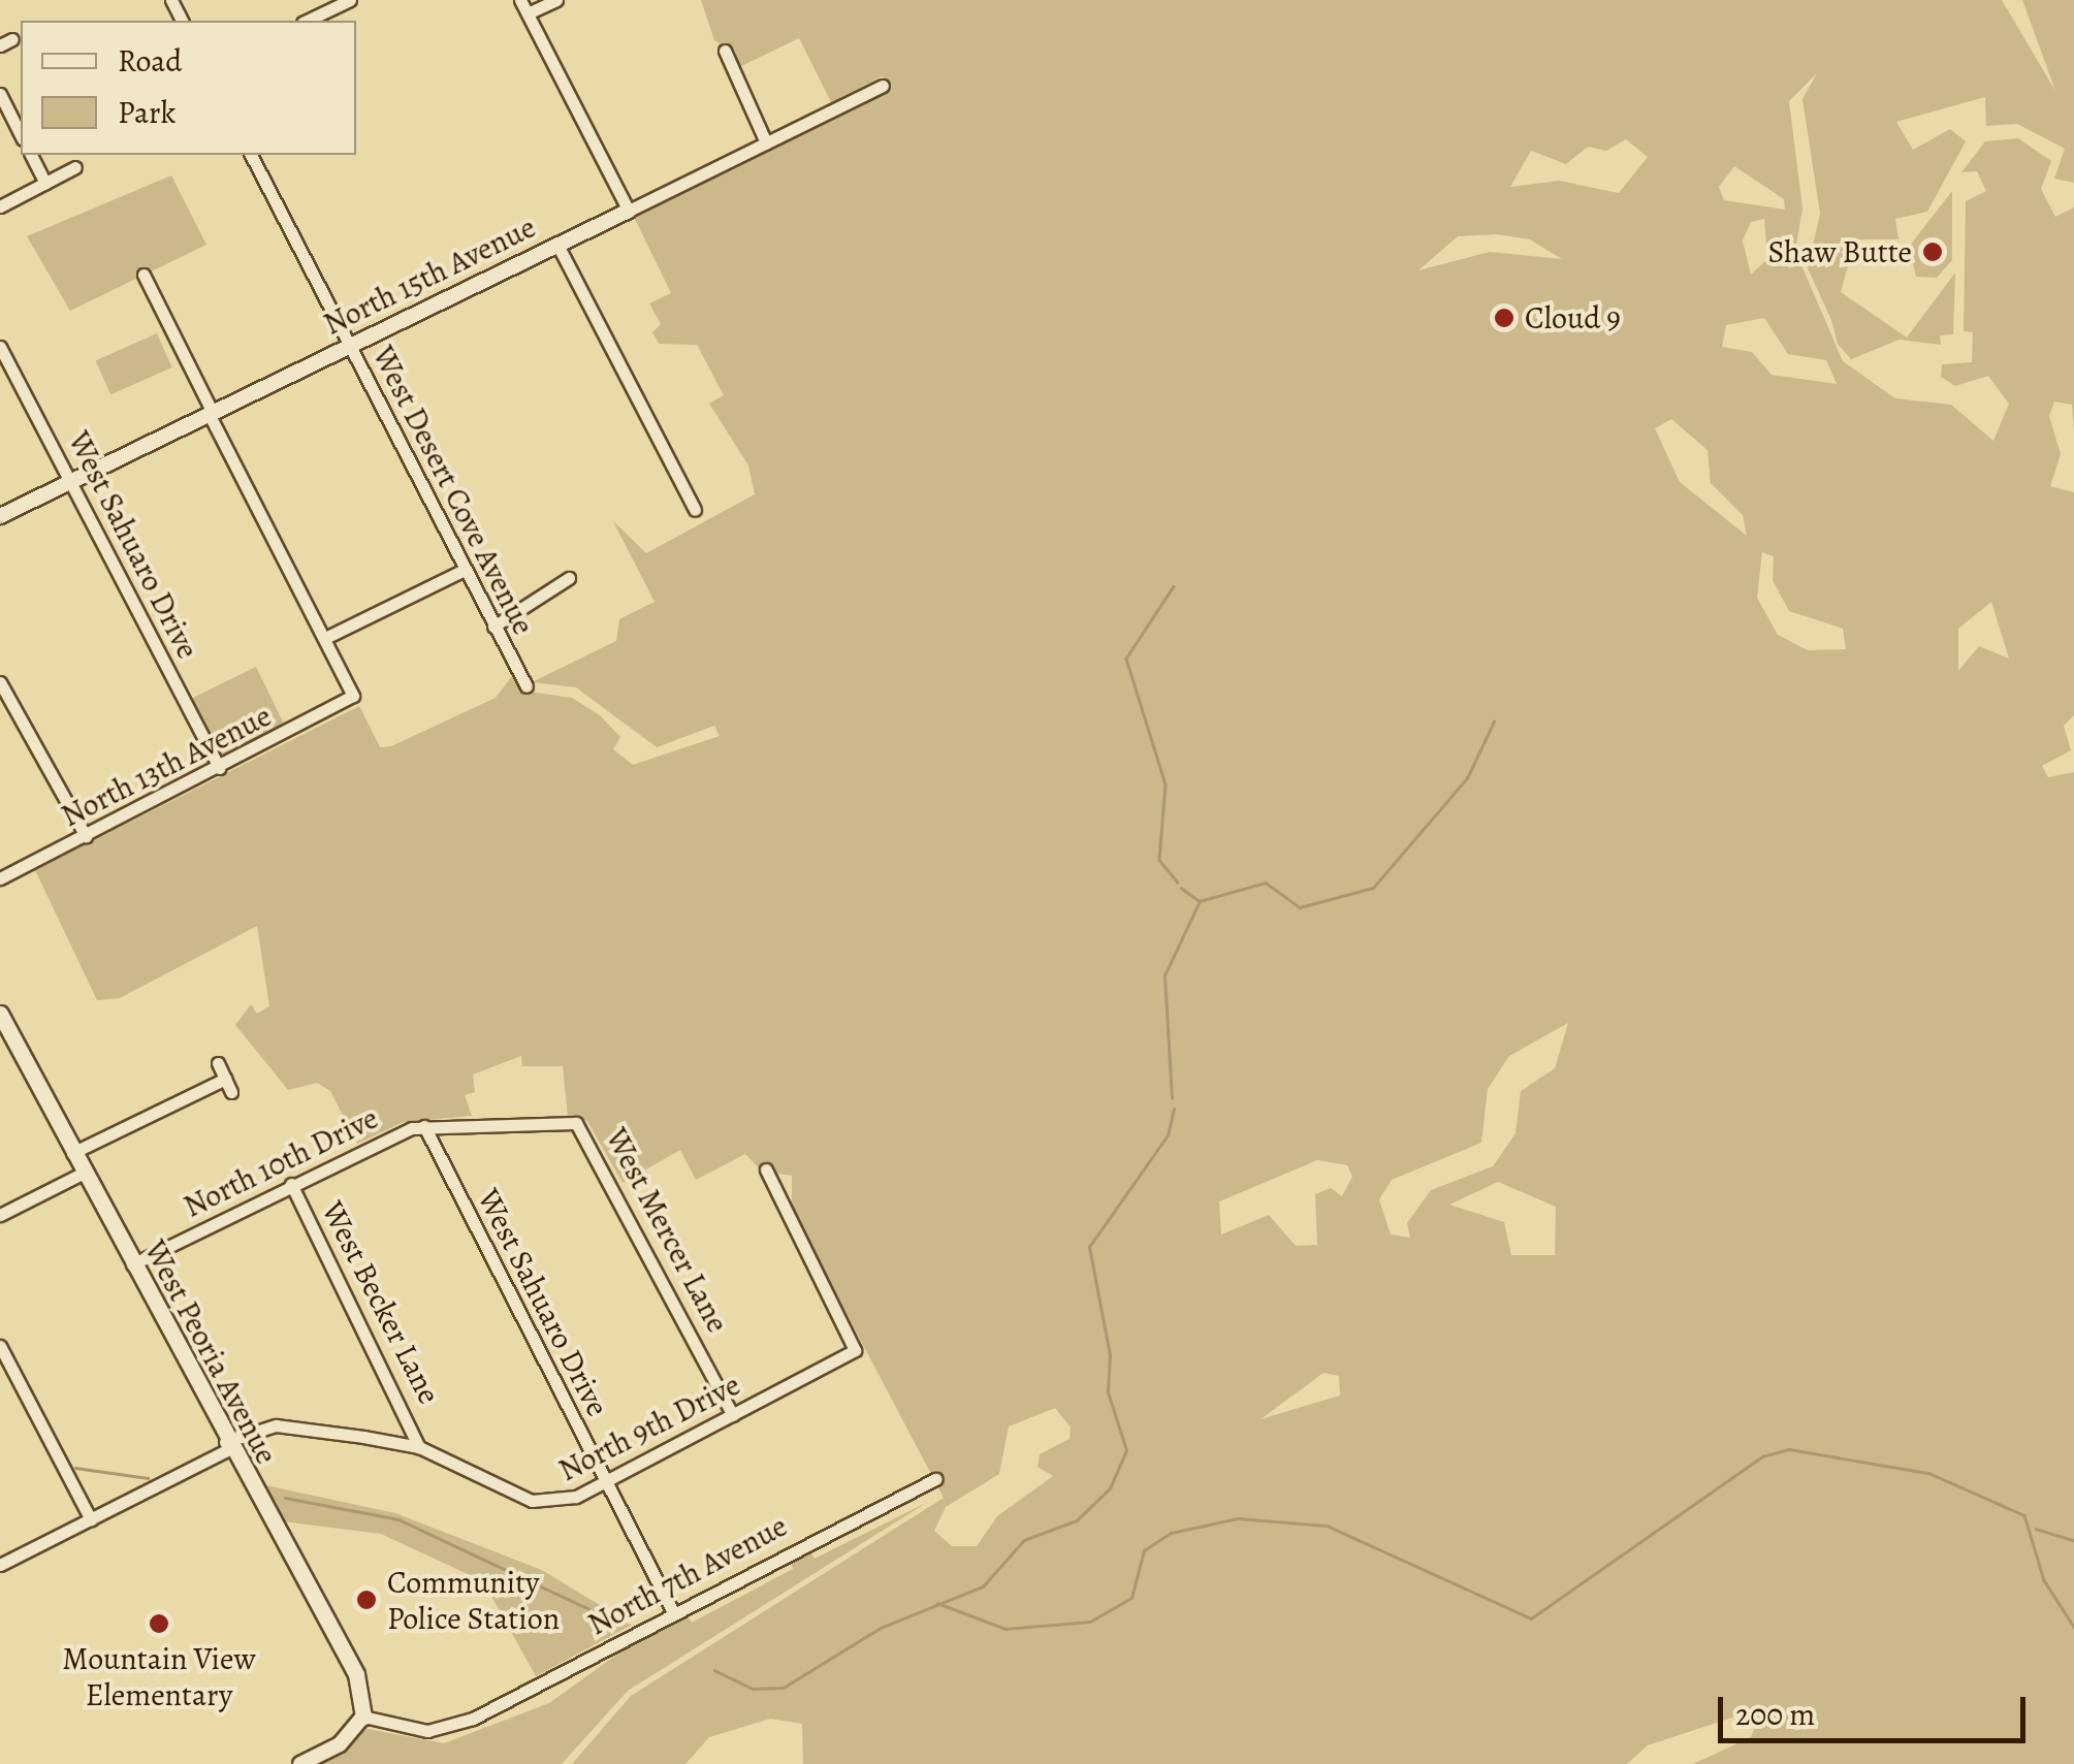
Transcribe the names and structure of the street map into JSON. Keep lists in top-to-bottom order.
{
  "streets": {
    "main road": ["West Peoria Avenue"],
    "street": [
      "North 15th Avenue",
      "West Desert Cove Avenue",
      "West Sahuaro Drive",
      "North 13th Avenue",
      "North 10th Drive",
      "West Mercer Lane",
      "West Becker Lane",
      "North 9th Drive",
      "North 7th Avenue"
    ]
  },
  "crossings": [
    ["North 15th Avenue", "West Desert Cove Avenue"],
    ["North 15th Avenue", "West Sahuaro Drive"],
    ["West Sahuaro Drive", "North 13th Avenue"],
    ["West Sahuaro Drive", "North 10th Drive"],
    ["West Sahuaro Drive", "North 9th Drive"],
    ["West Sahuaro Drive", "North 7th Avenue"],
    ["North 10th Drive", "West Mercer Lane"],
    ["North 10th Drive", "West Becker Lane"],
    ["North 10th Drive", "West Peoria Avenue"],
    ["West Mercer Lane", "North 9th Drive"],
    ["West Becker Lane", "North 9th Drive"],
    ["West Peoria Avenue", "North 9th Drive"],
    ["West Peoria Avenue", "North 7th Avenue"]
  ],
  "places": [
    "Shaw Butte",
    "Cloud 9",
    "Community Police Station",
    "Mountain View Elementary"
  ],
  "legend": ["Road", "Park"],
  "scale_bar": "200 m"
}
